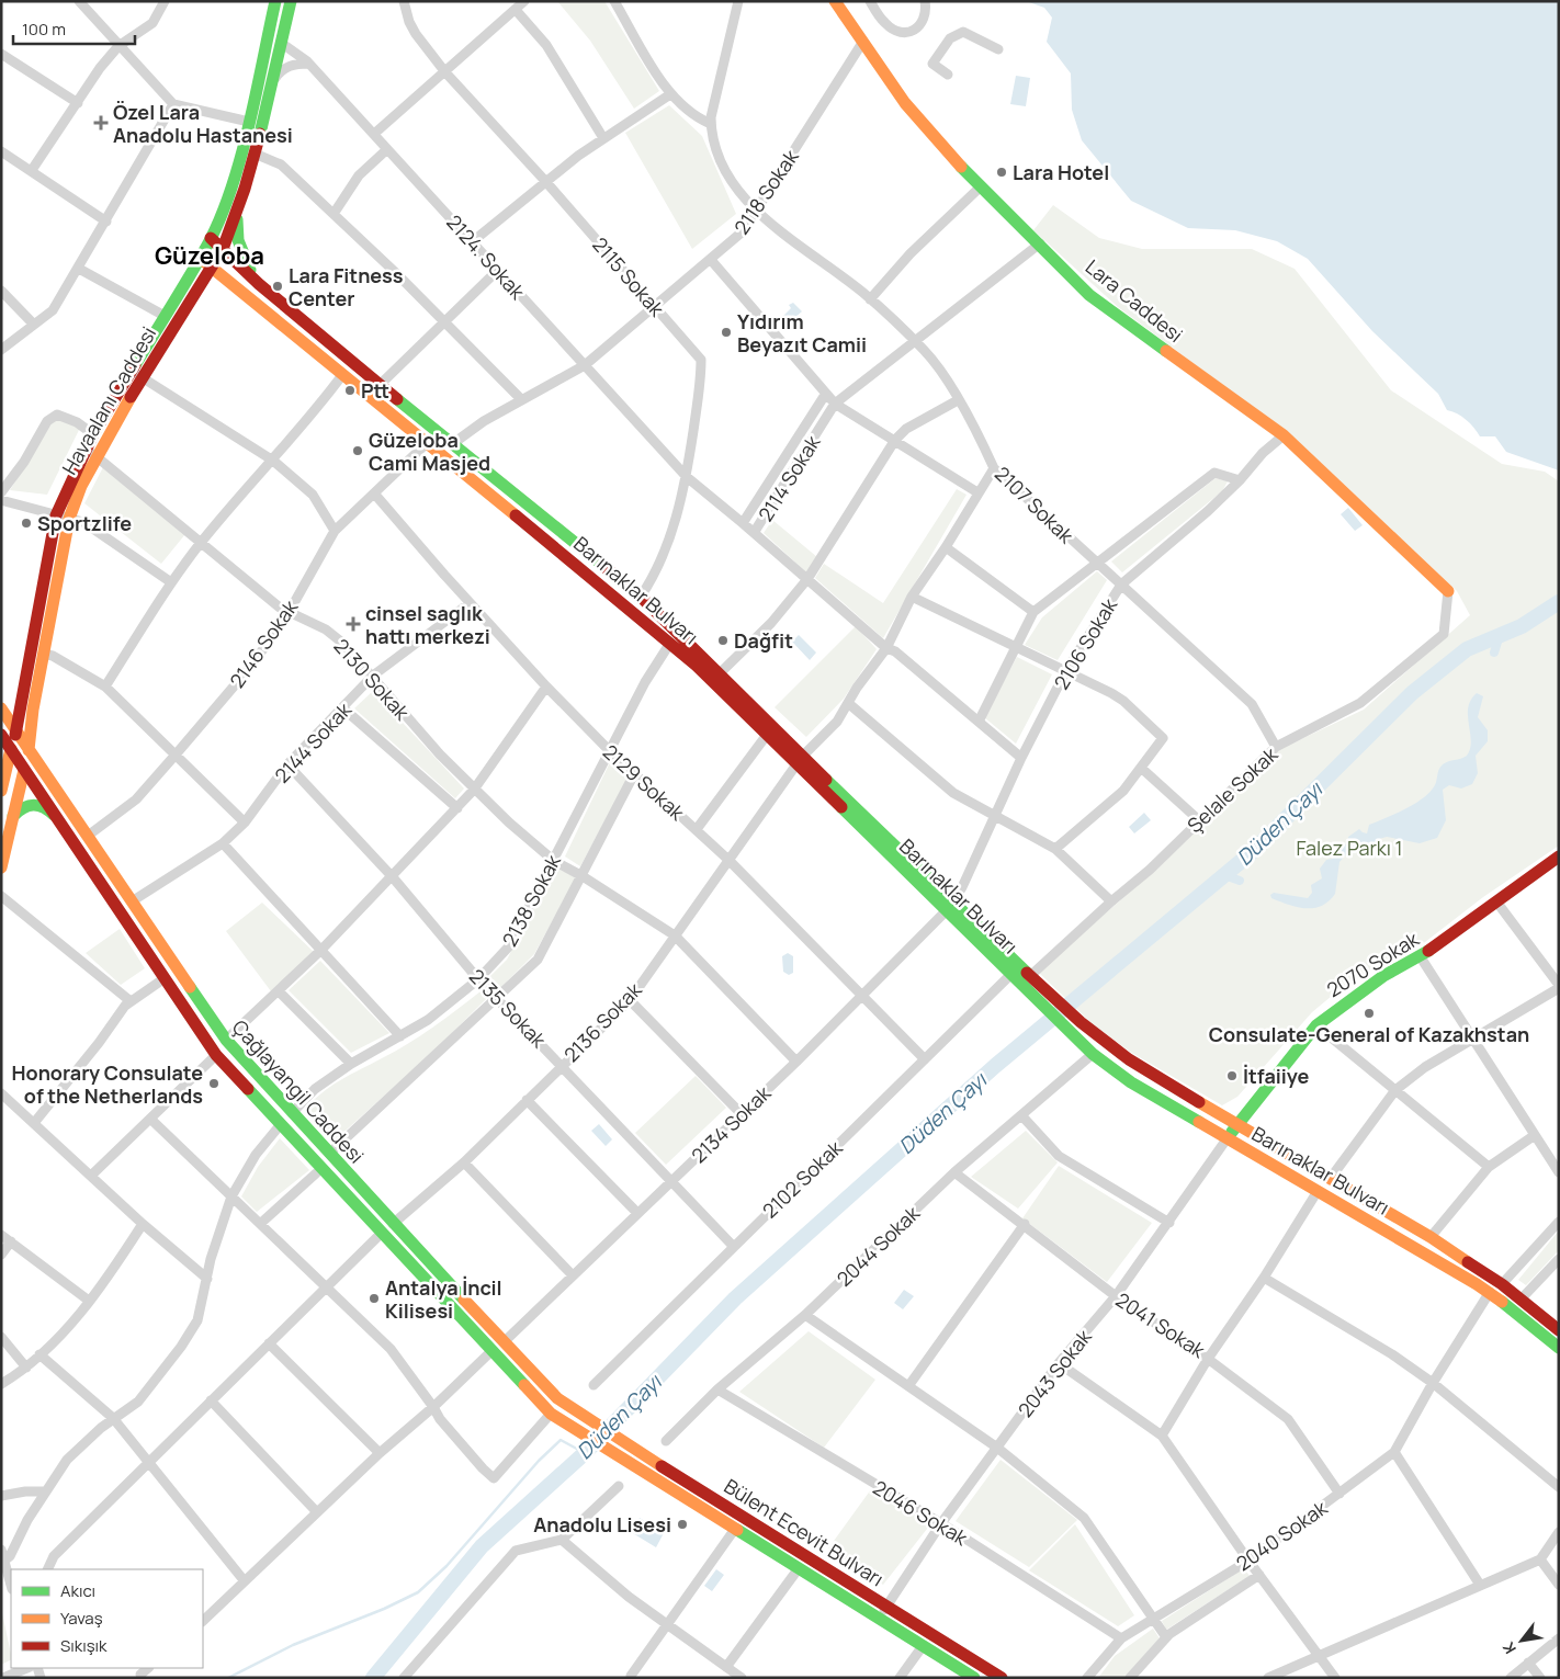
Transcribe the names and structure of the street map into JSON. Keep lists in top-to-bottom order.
{
  "streets": {
    "main road": [
      "Lara Caddesi",
      "Havaalanı Caddesi",
      "Barınaklar Bulvarı",
      "2070 Sokak",
      "Çağlayangil Caddesi",
      "Bülent Ecevit Bulvarı"
    ],
    "street": [
      "2118 Sokak",
      "2124. Sokak",
      "2115 Sokak",
      "2114 Sokak",
      "2107 Sokak",
      "2146 Sokak",
      "2106 Sokak",
      "2130 Sokak",
      "2144 Sokak",
      "2129 Sokak",
      "Şelale Sokak",
      "2138 Sokak",
      "2135 Sokak",
      "2136 Sokak",
      "2134 Sokak",
      "2102 Sokak",
      "2044 Sokak",
      "2041 Sokak",
      "2043 Sokak",
      "2046 Sokak",
      "2040 Sokak"
    ]
  },
  "crossings": [
    ["2118 Sokak", "2124. Sokak"],
    ["2118 Sokak", "2115 Sokak"],
    ["2118 Sokak", "Lara Caddesi"],
    ["2118 Sokak", "2107 Sokak"],
    ["2118 Sokak", "Barınaklar Bulvarı"],
    ["2124. Sokak", "2115 Sokak"],
    ["2124. Sokak", "Havaalanı Caddesi"],
    ["2124. Sokak", "2114 Sokak"],
    ["2115 Sokak", "Barınaklar Bulvarı"],
    ["Lara Caddesi", "2114 Sokak"],
    ["Lara Caddesi", "2106 Sokak"],
    ["Lara Caddesi", "Şelale Sokak"],
    ["Havaalanı Caddesi", "Barınaklar Bulvarı"],
    ["Havaalanı Caddesi", "2130 Sokak"],
    ["Havaalanı Caddesi", "Çağlayangil Caddesi"],
    ["2114 Sokak", "2107 Sokak"],
    ["2114 Sokak", "2106 Sokak"],
    ["2114 Sokak", "2136 Sokak"],
    ["2107 Sokak", "2106 Sokak"],
    ["2107 Sokak", "Şelale Sokak"],
    ["2107 Sokak", "2136 Sokak"],
    ["Barınaklar Bulvarı", "2146 Sokak"],
    ["Barınaklar Bulvarı", "2106 Sokak"],
    ["Barınaklar Bulvarı", "2138 Sokak"],
    ["Barınaklar Bulvarı", "2070 Sokak"],
    ["Barınaklar Bulvarı", "2136 Sokak"],
    ["Barınaklar Bulvarı", "2134 Sokak"],
    ["Barınaklar Bulvarı", "2102 Sokak"],
    ["Barınaklar Bulvarı", "2044 Sokak"],
    ["Barınaklar Bulvarı", "2041 Sokak"],
    ["Barınaklar Bulvarı", "2043 Sokak"],
    ["Barınaklar Bulvarı", "2040 Sokak"],
    ["2146 Sokak", "2130 Sokak"],
    ["2146 Sokak", "2129 Sokak"],
    ["2146 Sokak", "Çağlayangil Caddesi"],
    ["2106 Sokak", "2134 Sokak"],
    ["2130 Sokak", "2144 Sokak"],
    ["2130 Sokak", "2138 Sokak"],
    ["2130 Sokak", "2136 Sokak"],
    ["2130 Sokak", "2134 Sokak"],
    ["2144 Sokak", "2129 Sokak"],
    ["2144 Sokak", "2135 Sokak"],
    ["2144 Sokak", "Çağlayangil Caddesi"],
    ["2129 Sokak", "2138 Sokak"],
    ["2129 Sokak", "2136 Sokak"],
    ["2129 Sokak", "2134 Sokak"],
    ["2129 Sokak", "2102 Sokak"],
    ["2138 Sokak", "2135 Sokak"],
    ["2138 Sokak", "Çağlayangil Caddesi"],
    ["2070 Sokak", "2043 Sokak"],
    ["2135 Sokak", "2136 Sokak"],
    ["2135 Sokak", "2134 Sokak"],
    ["2135 Sokak", "2102 Sokak"],
    ["2136 Sokak", "Çağlayangil Caddesi"],
    ["Çağlayangil Caddesi", "2134 Sokak"],
    ["Çağlayangil Caddesi", "Bülent Ecevit Bulvarı"],
    ["2044 Sokak", "2041 Sokak"],
    ["2044 Sokak", "2046 Sokak"],
    ["2041 Sokak", "2043 Sokak"],
    ["2043 Sokak", "2046 Sokak"],
    ["2043 Sokak", "Bülent Ecevit Bulvarı"],
    ["2046 Sokak", "2040 Sokak"]
  ],
  "districts": ["Güzeloba"],
  "water": ["Düden Çayı"],
  "parks": ["Falez Parkı 1"],
  "places": {
    "health": ["Özel Lara Anadolu Hastanesi", "cinsel saglık hattı merkezi"],
    "other": [
      "Lara Hotel",
      "Lara Fitness Center",
      "Yıdırım Beyazıt Camii",
      "Ptt",
      "Güzeloba Cami Masjed",
      "Sportzlife",
      "Dağfit",
      "Consulate-General of Kazakhstan",
      "İtfaiiye",
      "Honorary Consulate of the Netherlands",
      "Antalya İncil Kilisesi",
      "Anadolu Lisesi"
    ]
  },
  "legend": ["Akıcı", "Yavaş", "Sıkışık"],
  "scale_bar": "100 m",
  "north": "bottom left"
}
